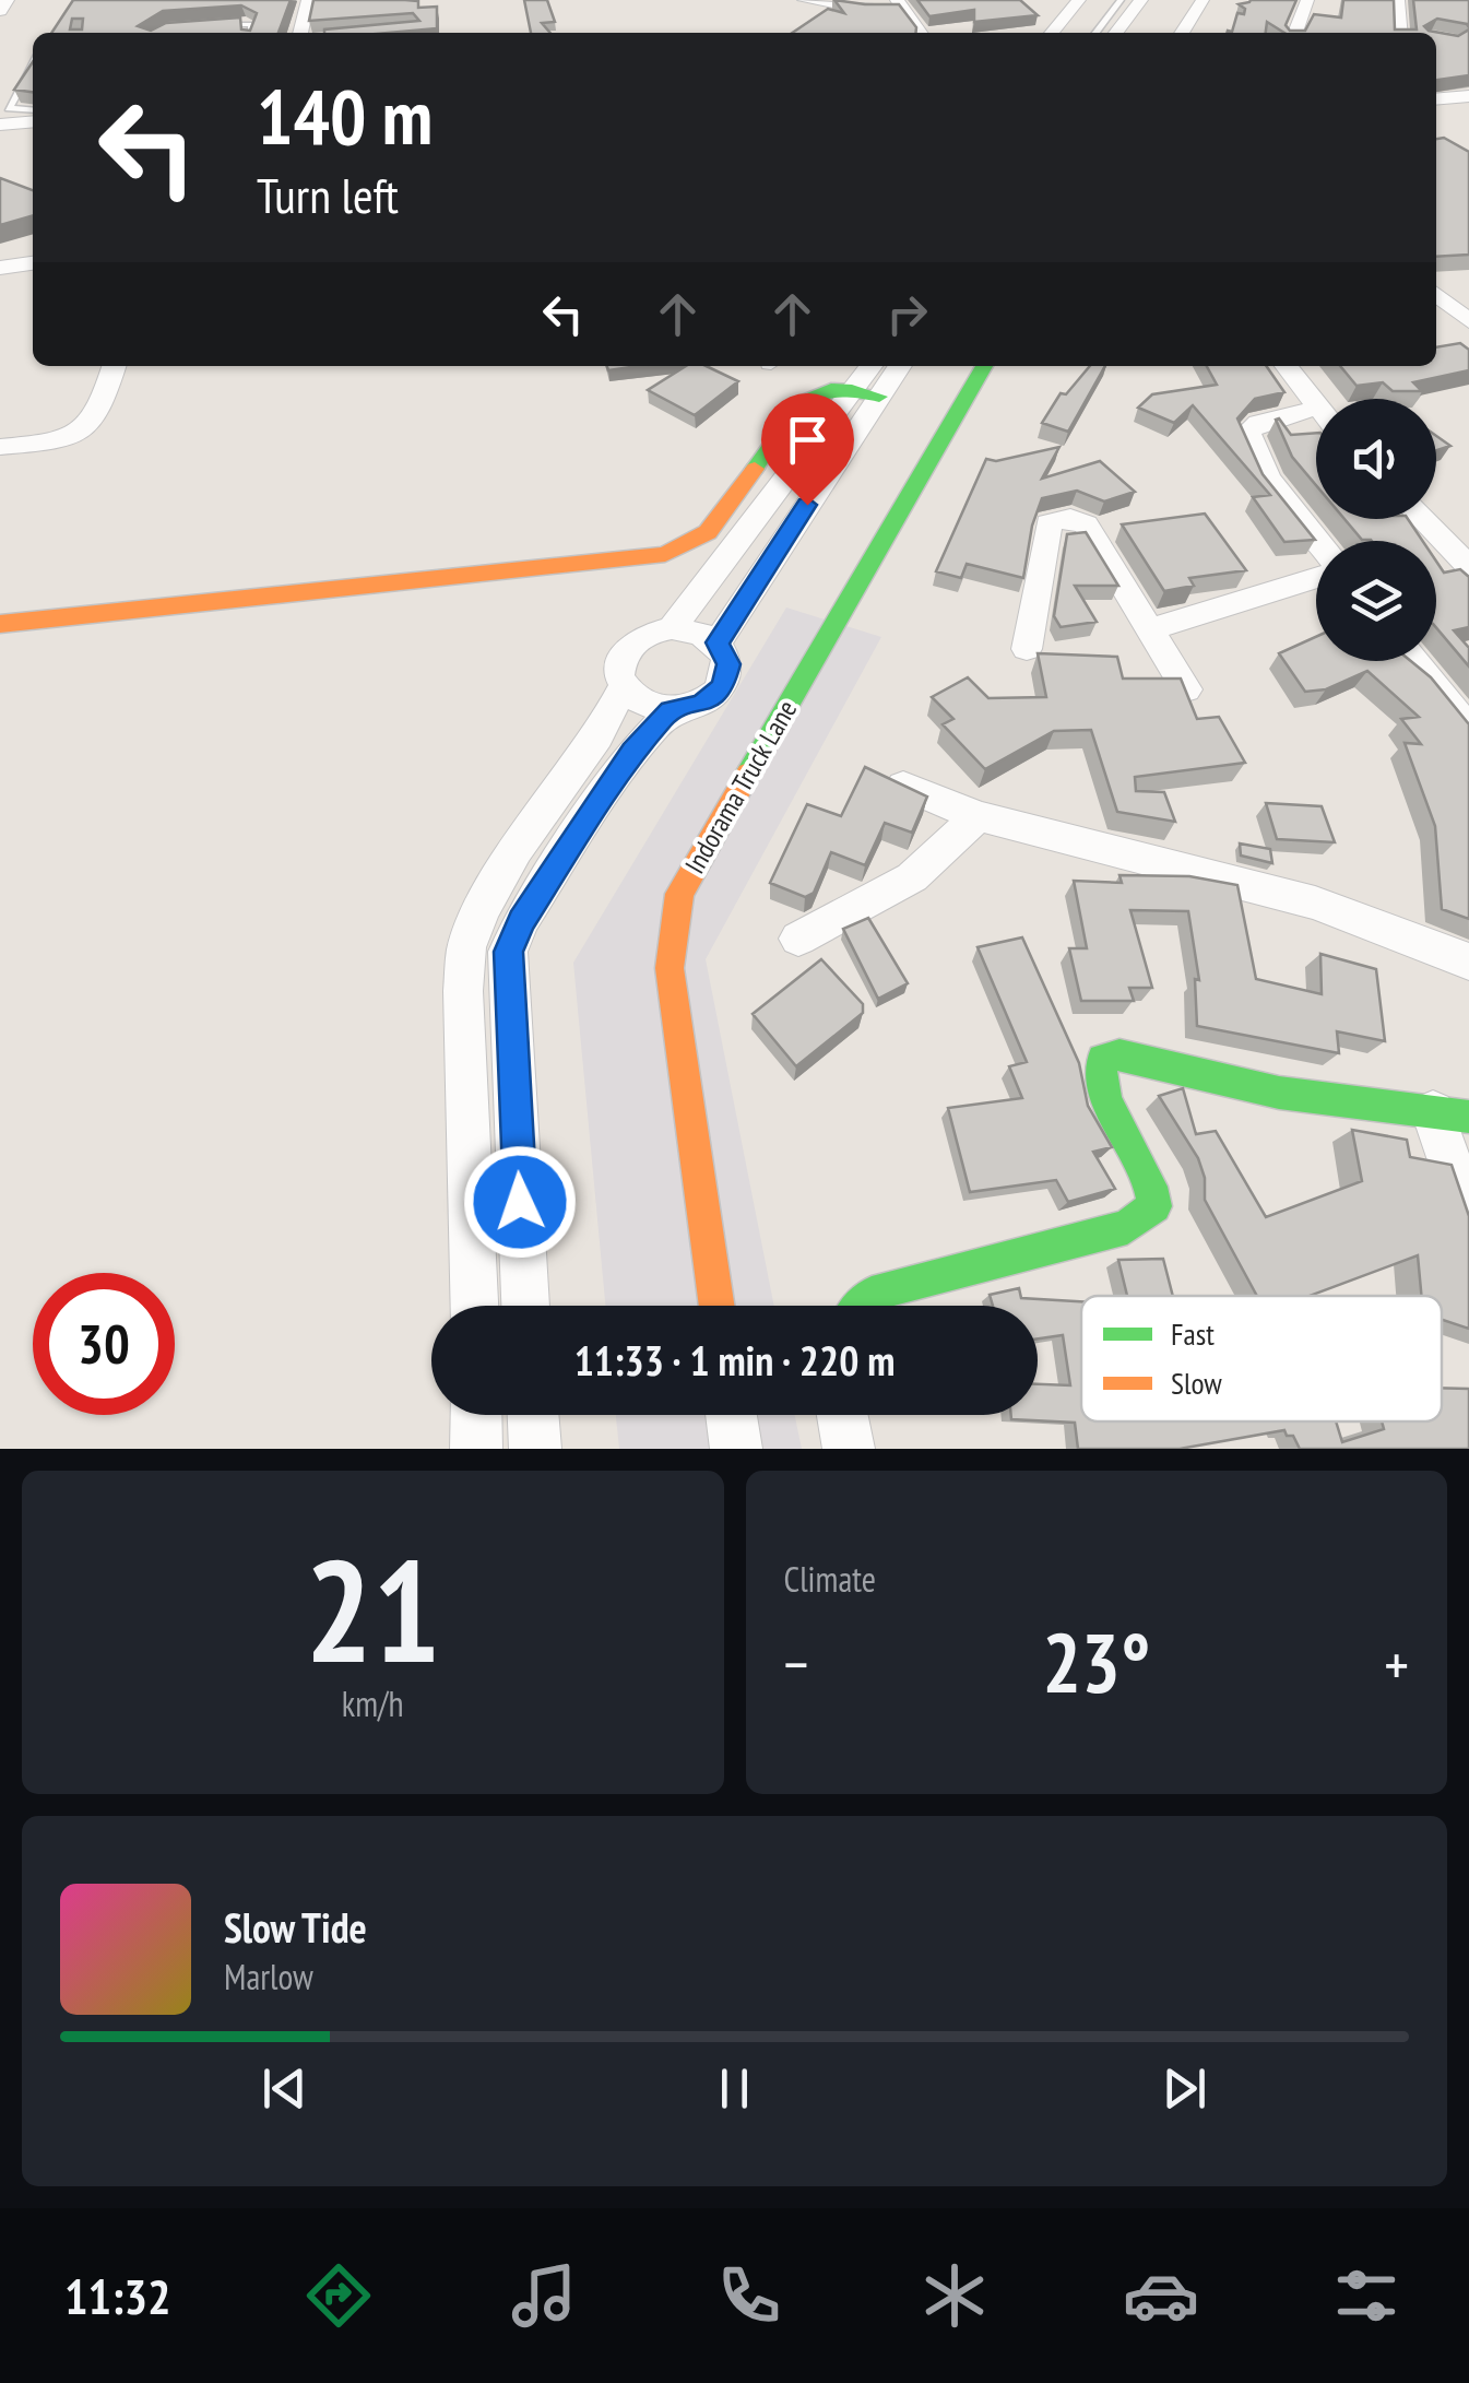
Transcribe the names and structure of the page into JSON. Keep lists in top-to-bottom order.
{
  "streets": {
    "street": ["Indorama Truck Lane"]
  },
  "legend": ["Fast", "Slow"],
  "page": {
    "turn": ["140 m", "Turn left"],
    "limit": "30",
    "trip": "11:33 · 1 min · 220 m",
    "tile": [
      ["21", "km/h"],
      "Climate"
    ],
    "heat": ["−", "23°", "+"],
    "song": ["Slow Tide", "Marlow"],
    "tabs": "11:32"
  }
}
